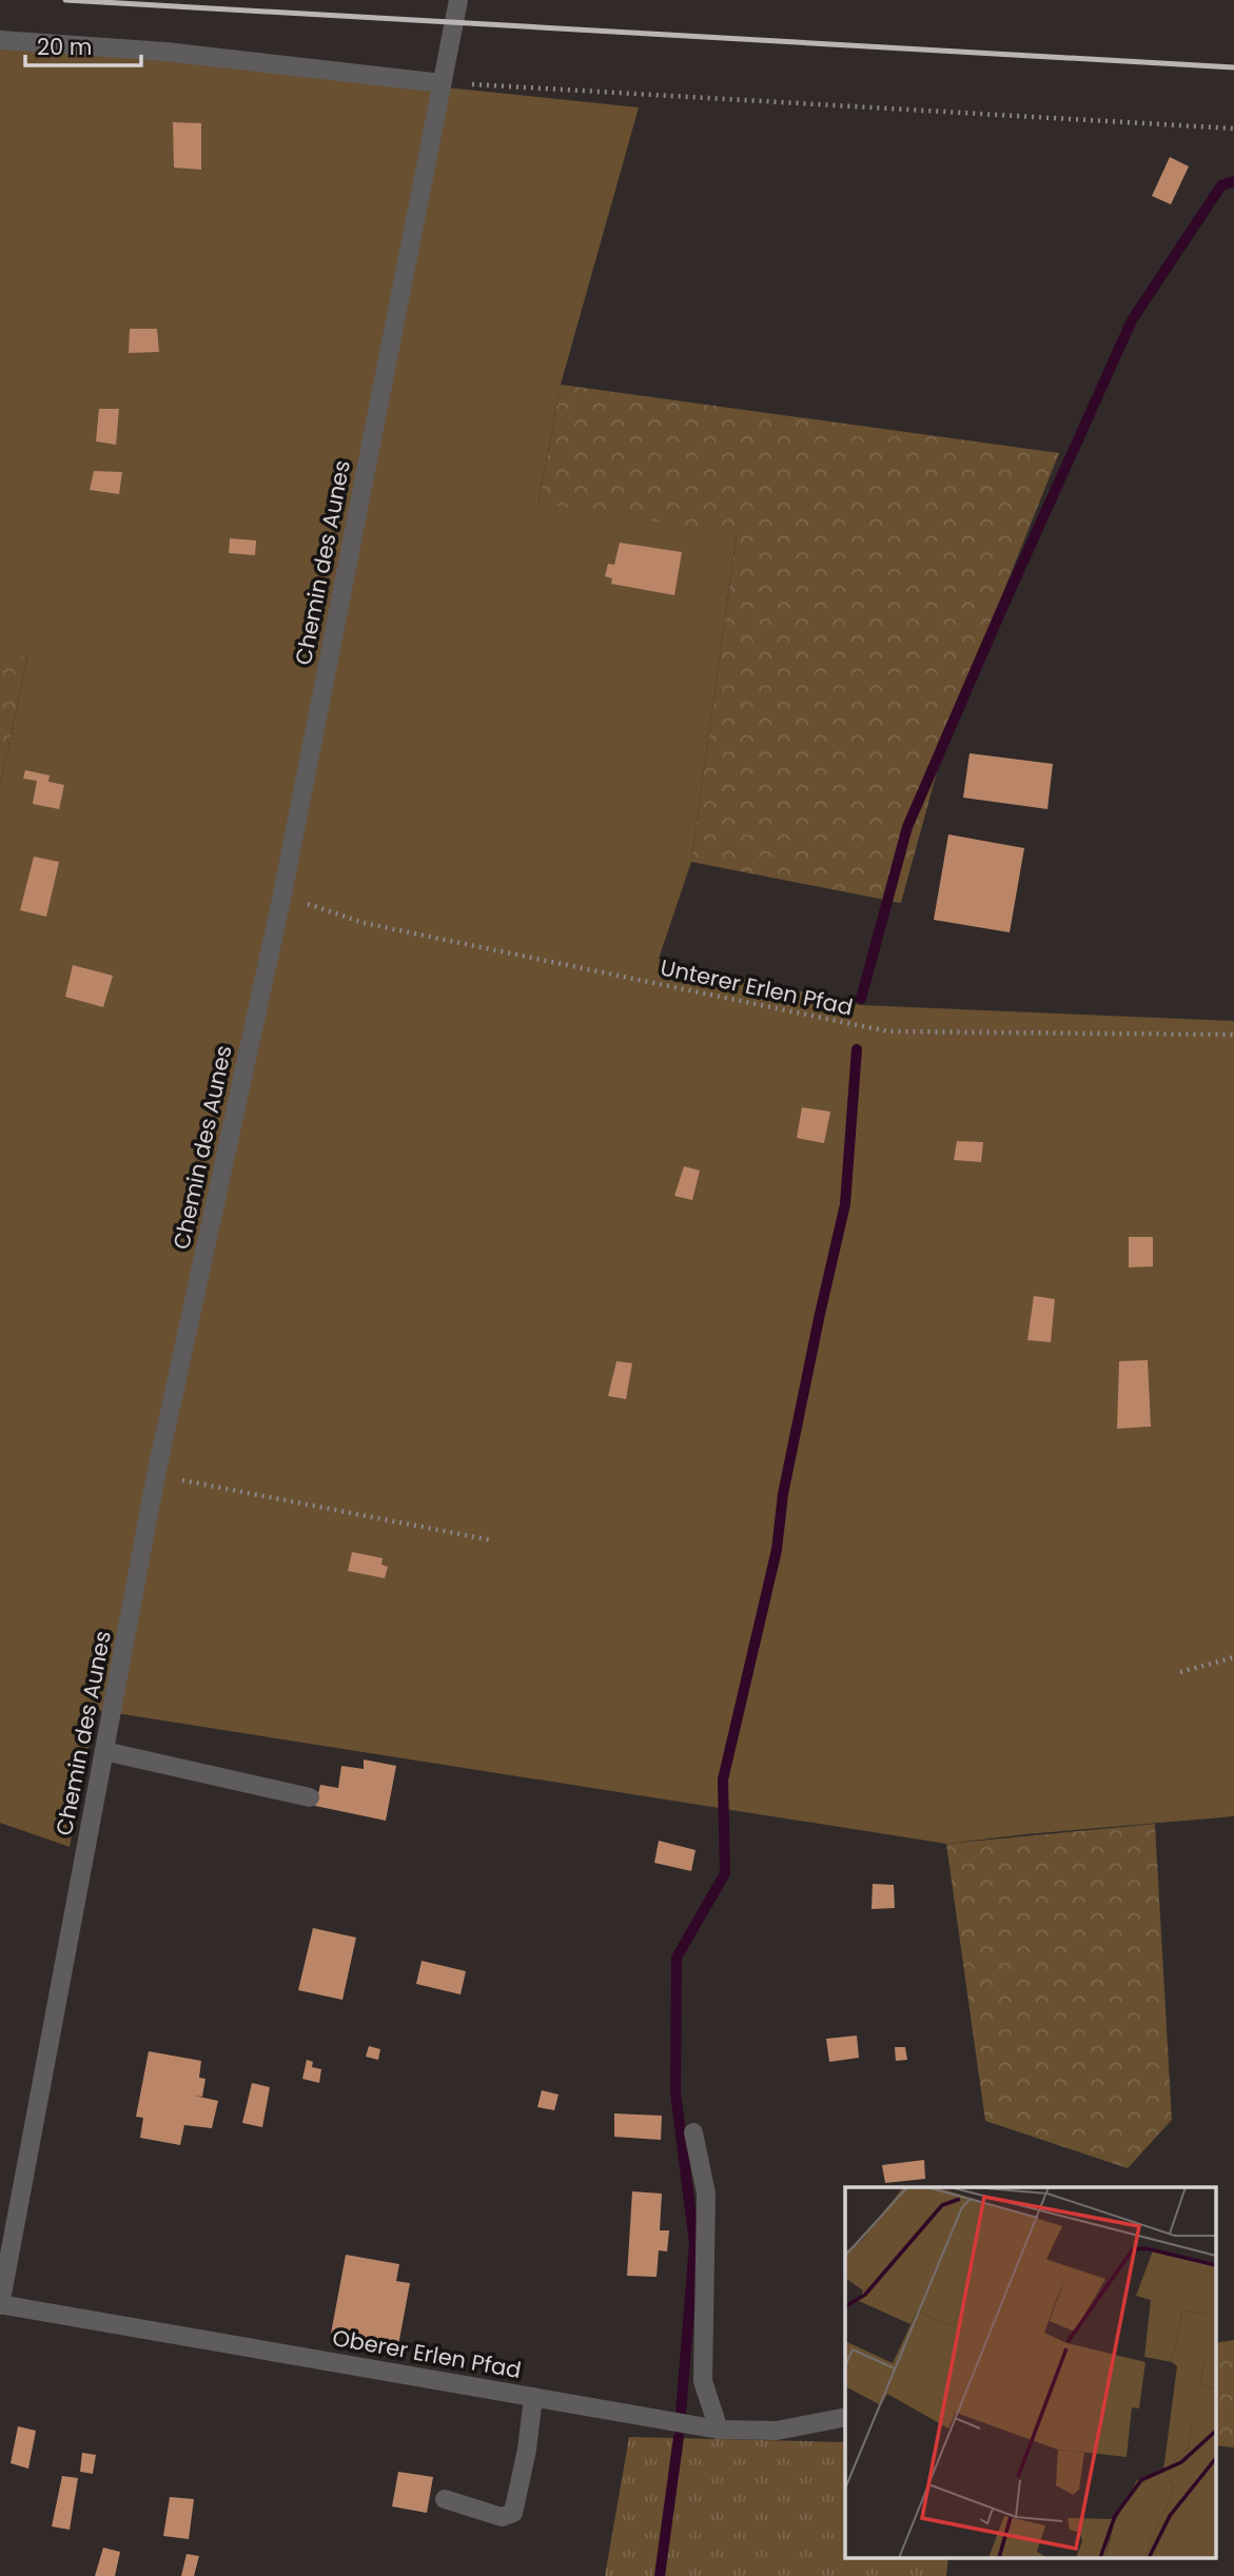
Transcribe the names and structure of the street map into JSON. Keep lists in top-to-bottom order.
{
  "streets": {
    "street": ["Chemin des Aunes", "Oberer Erlen Pfad"],
    "path": ["Unterer Erlen Pfad"]
  },
  "crossings": [
    ["Chemin des Aunes", "Unterer Erlen Pfad"],
    ["Chemin des Aunes", "Oberer Erlen Pfad"]
  ],
  "scale_bar": "20 m"
}
